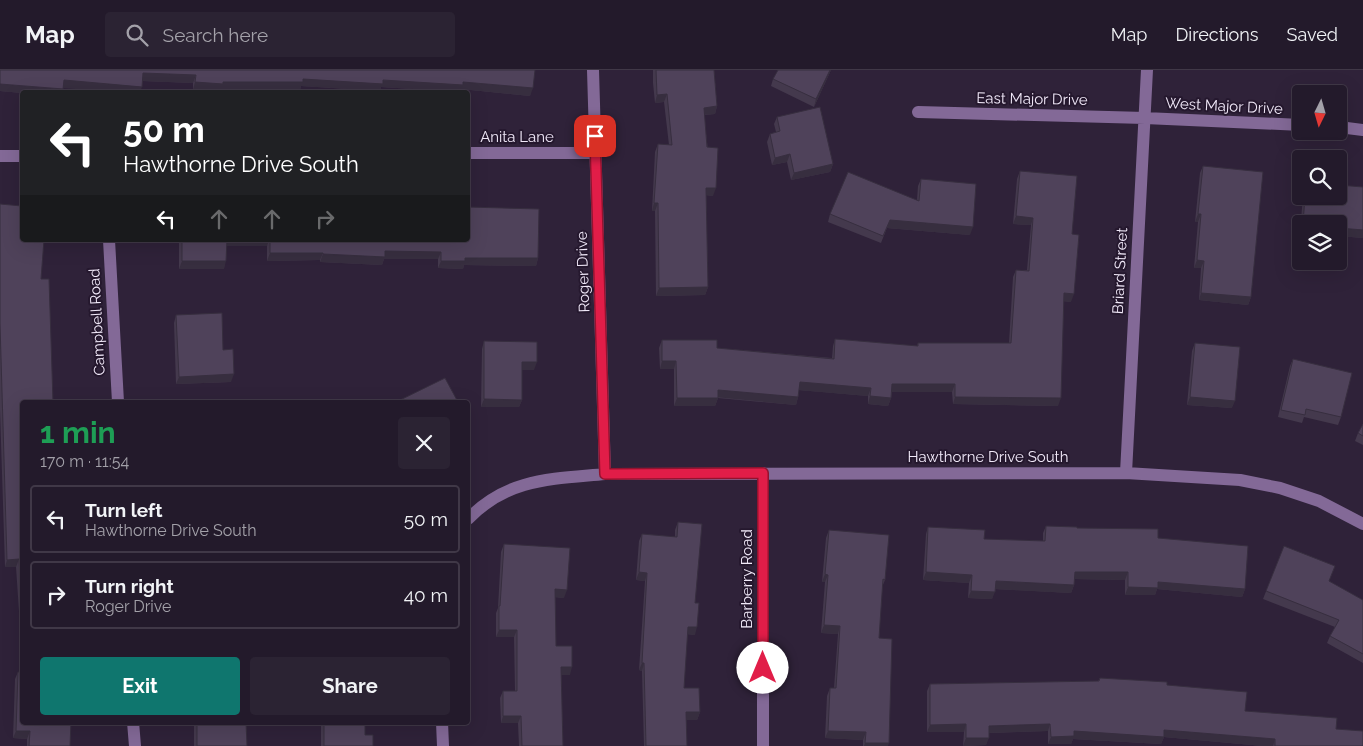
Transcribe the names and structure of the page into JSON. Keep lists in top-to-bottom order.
{
  "streets": {
    "street": [
      "East Major Drive",
      "West Major Drive",
      "Anita Lane",
      "Briard Street",
      "Roger Drive",
      "Campbell Road",
      "Hawthorne Drive South",
      "Barberry Road"
    ]
  },
  "crossings": [
    ["East Major Drive", "West Major Drive"],
    ["East Major Drive", "Briard Street"],
    ["West Major Drive", "Briard Street"],
    ["Anita Lane", "Roger Drive"],
    ["Briard Street", "Hawthorne Drive South"],
    ["Roger Drive", "Hawthorne Drive South"],
    ["Hawthorne Drive South", "Barberry Road"]
  ],
  "north": "bottom",
  "page": {
    "header": "Map",
    "search": "Search here",
    "nav": ["Map", "Directions", "Saved"],
    "turn": ["50 m", "Hawthorne Drive South"],
    "heading": ["1 min", "170 m · 11:54"],
    "list": [
      {
        "name": "Turn left",
        "note": "Hawthorne Drive South",
        "value": "50 m"
      },
      {
        "name": "Turn right",
        "note": "Roger Drive",
        "value": "40 m"
      }
    ],
    "buttons": ["Exit", "Share"]
  }
}
